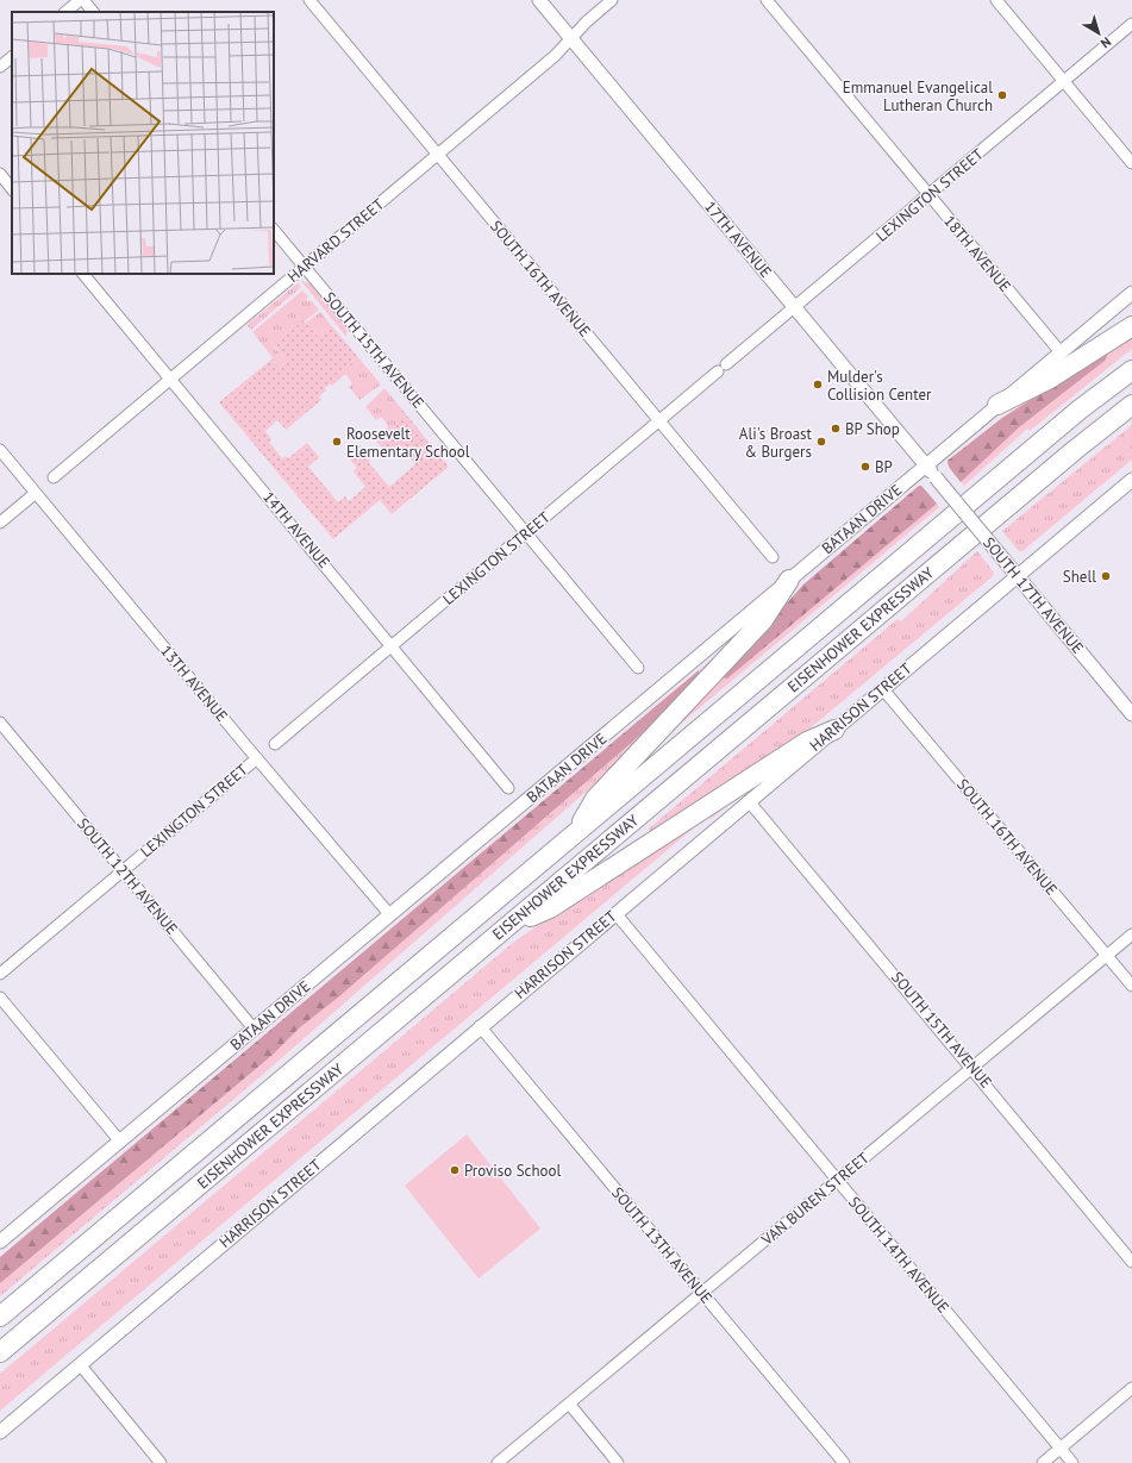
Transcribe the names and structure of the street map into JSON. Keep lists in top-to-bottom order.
{
  "streets": {
    "highway": ["EISENHOWER EXPRESSWAY"],
    "street": [
      "LEXINGTON STREET",
      "17TH AVENUE",
      "HARVARD STREET",
      "18TH AVENUE",
      "SOUTH 16TH AVENUE",
      "SOUTH 15TH AVENUE",
      "BATAAN DRIVE",
      "14TH AVENUE",
      "SOUTH 17TH AVENUE",
      "13TH AVENUE",
      "HARRISON STREET",
      "SOUTH 12TH AVENUE",
      "VAN BUREN STREET",
      "SOUTH 13TH AVENUE",
      "SOUTH 14TH AVENUE"
    ]
  },
  "crossings": [
    ["LEXINGTON STREET", "17TH AVENUE"],
    ["LEXINGTON STREET", "18TH AVENUE"],
    ["LEXINGTON STREET", "SOUTH 16TH AVENUE"],
    ["LEXINGTON STREET", "SOUTH 15TH AVENUE"],
    ["LEXINGTON STREET", "14TH AVENUE"],
    ["LEXINGTON STREET", "13TH AVENUE"],
    ["LEXINGTON STREET", "SOUTH 12TH AVENUE"],
    ["17TH AVENUE", "HARVARD STREET"],
    ["17TH AVENUE", "BATAAN DRIVE"],
    ["17TH AVENUE", "SOUTH 17TH AVENUE"],
    ["HARVARD STREET", "SOUTH 16TH AVENUE"],
    ["HARVARD STREET", "SOUTH 15TH AVENUE"],
    ["HARVARD STREET", "14TH AVENUE"],
    ["18TH AVENUE", "BATAAN DRIVE"],
    ["SOUTH 16TH AVENUE", "HARRISON STREET"],
    ["SOUTH 16TH AVENUE", "VAN BUREN STREET"],
    ["SOUTH 15TH AVENUE", "HARRISON STREET"],
    ["SOUTH 15TH AVENUE", "VAN BUREN STREET"],
    ["BATAAN DRIVE", "13TH AVENUE"],
    ["BATAAN DRIVE", "SOUTH 12TH AVENUE"],
    ["SOUTH 17TH AVENUE", "HARRISON STREET"],
    ["HARRISON STREET", "SOUTH 13TH AVENUE"],
    ["HARRISON STREET", "SOUTH 14TH AVENUE"],
    ["VAN BUREN STREET", "SOUTH 13TH AVENUE"],
    ["VAN BUREN STREET", "SOUTH 14TH AVENUE"]
  ],
  "places": [
    "Emmanuel Evangelical Lutheran Church",
    "Mulder's Collision Center",
    "BP Shop",
    "Roosevelt Elementary School",
    "Ali's Broast & Burgers",
    "BP",
    "Shell",
    "Proviso School"
  ],
  "north": "bottom right"
}
